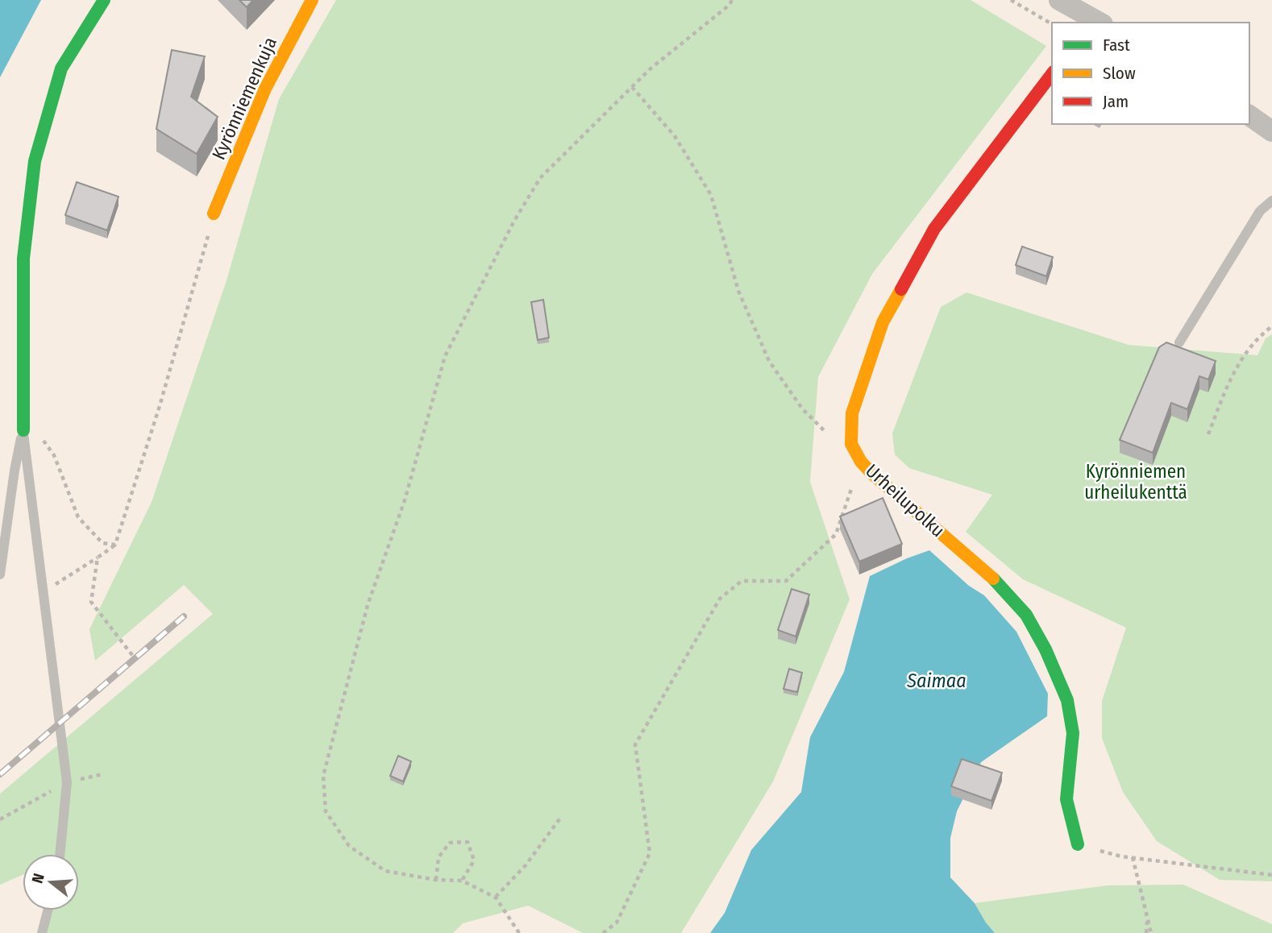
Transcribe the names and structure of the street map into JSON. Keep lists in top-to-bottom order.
{
  "streets": {
    "street": ["Kyrönniemenkuja", "Urheilupolku"]
  },
  "water": ["Saimaa"],
  "parks": ["Kyrönniemen urheilukenttä"],
  "legend": ["Fast", "Slow", "Jam"],
  "north": "left"
}
